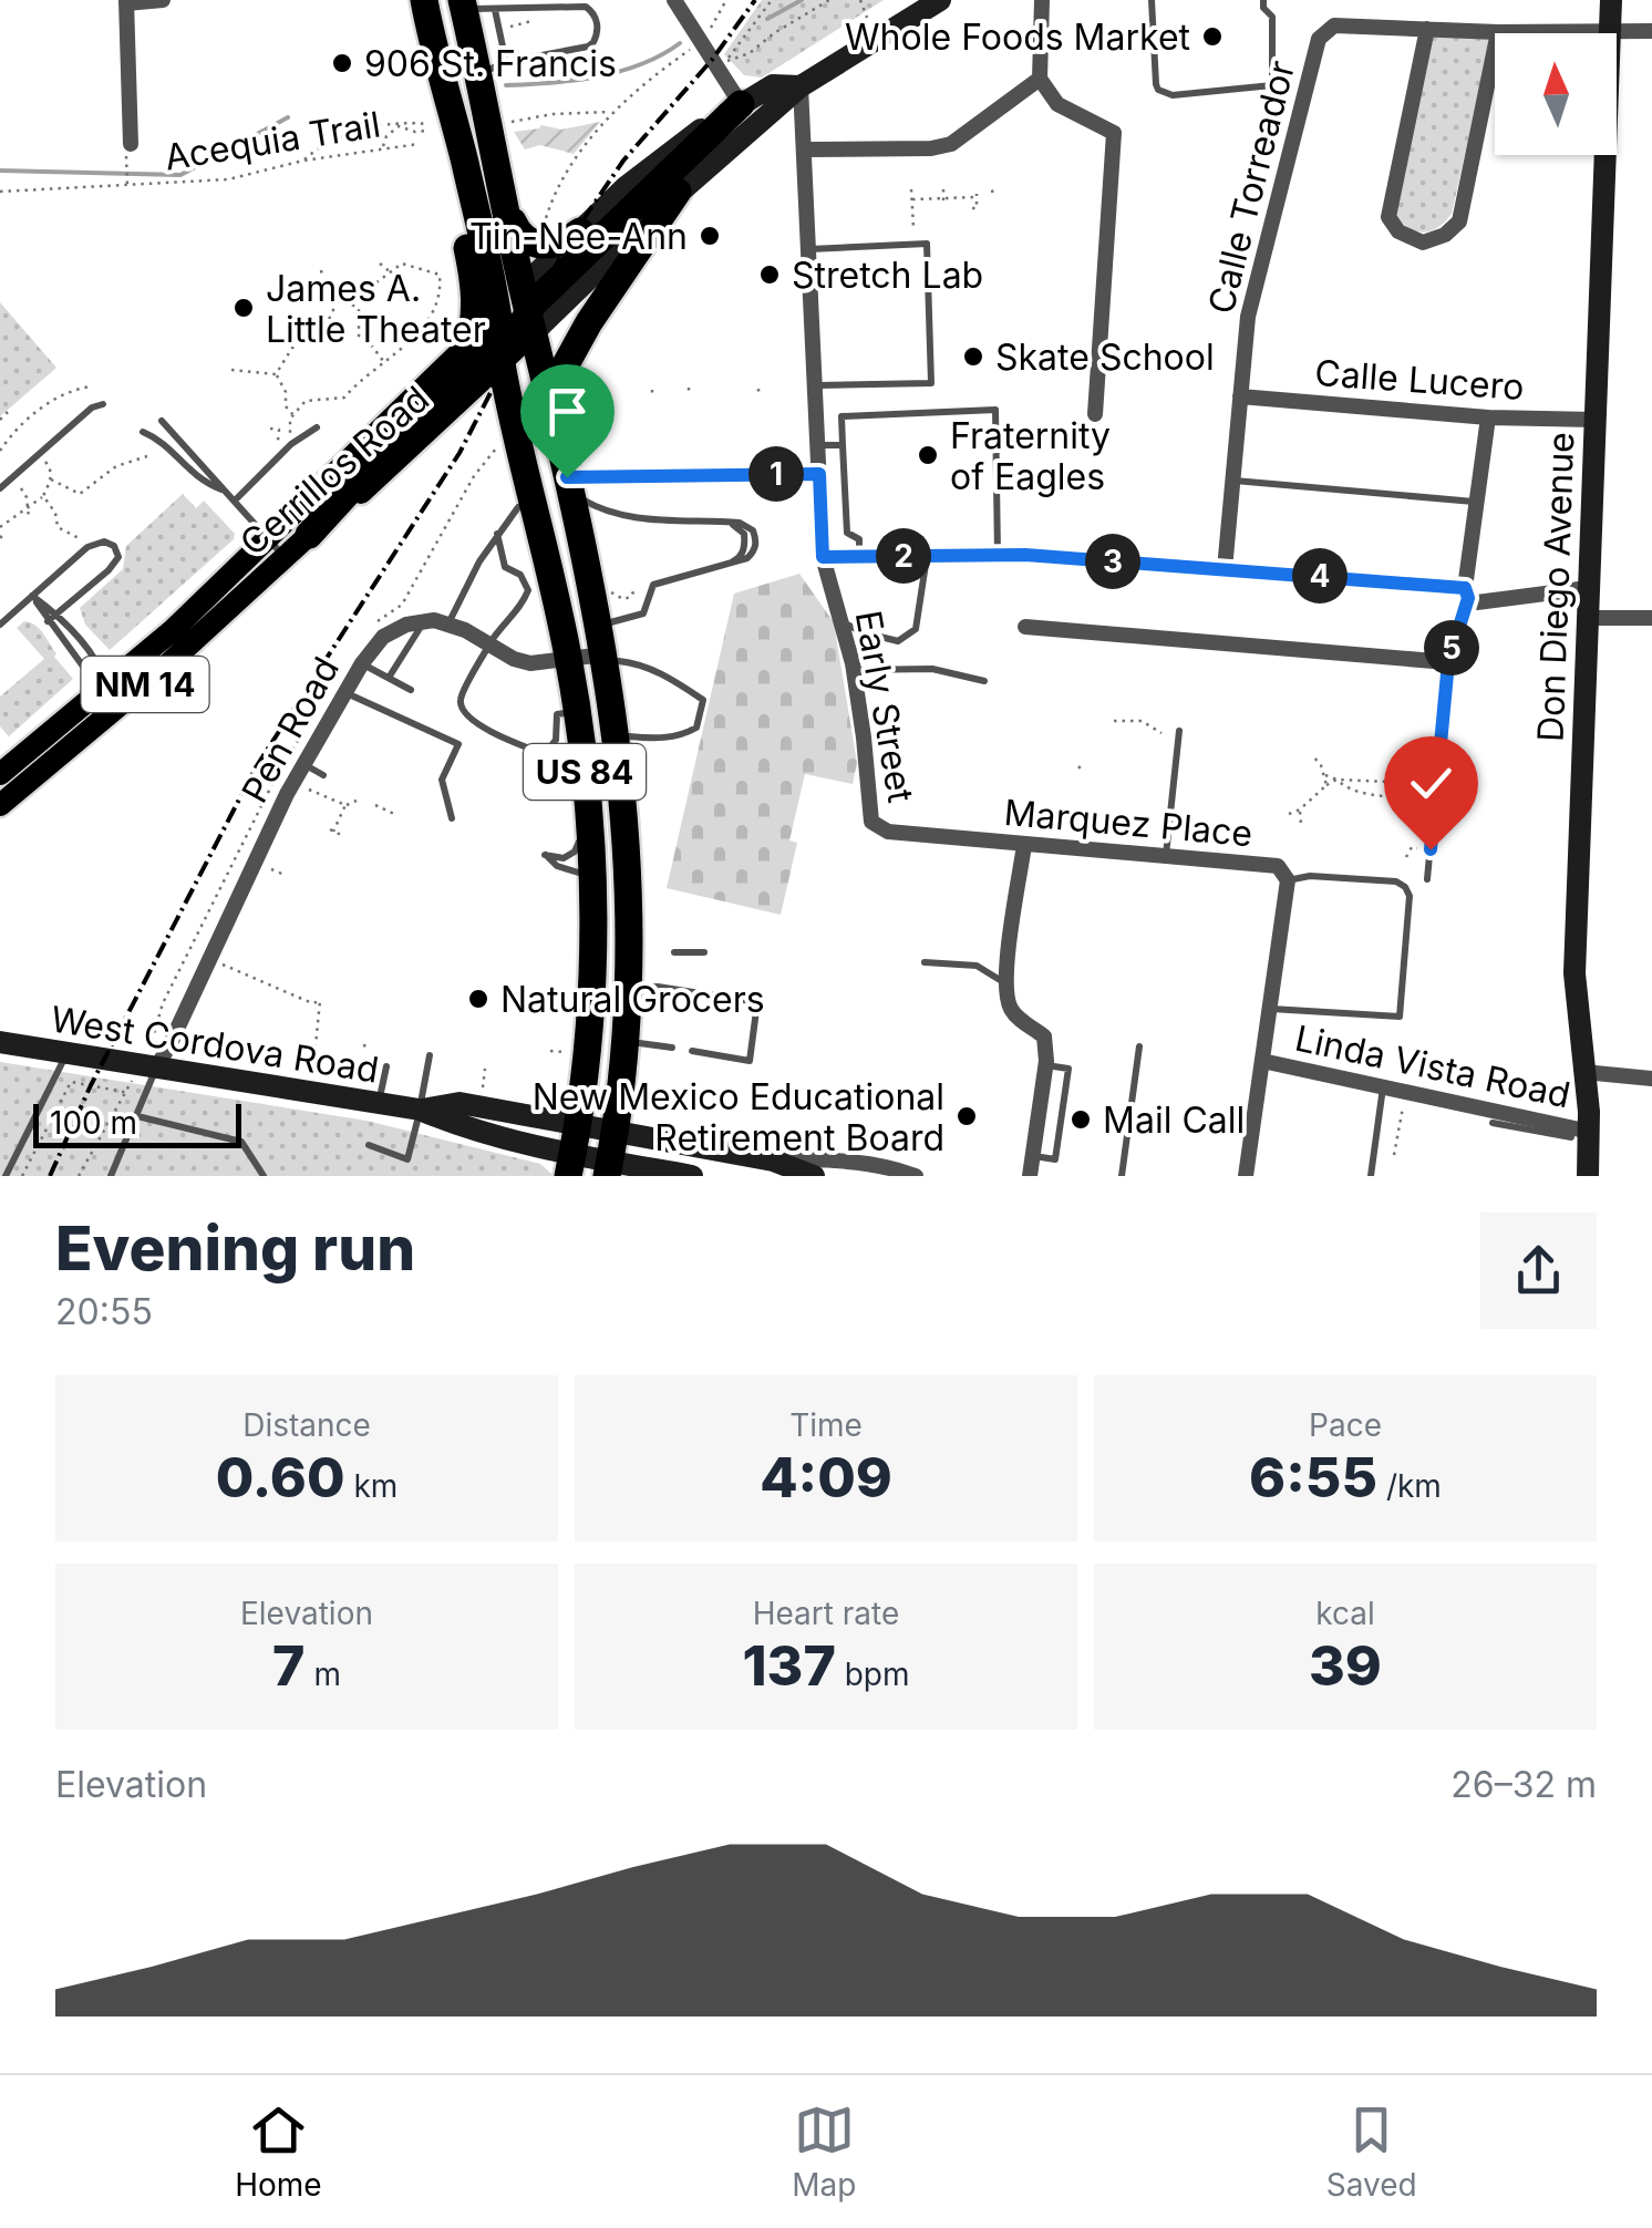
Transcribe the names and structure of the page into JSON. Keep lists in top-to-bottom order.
{
  "streets": {
    "highway": ["US 84"],
    "main road": [
      "Cerrillos Road",
      "Don Diego Avenue",
      "NM 14",
      "West Cordova Road"
    ],
    "street": [
      "Calle Torreador",
      "Calle Lucero",
      "Early Street",
      "Pen Road",
      "Marquez Place",
      "Linda Vista Road"
    ],
    "path": ["Acequia Trail"]
  },
  "crossings": [
    ["Calle Torreador", "Calle Lucero"],
    ["Calle Lucero", "Don Diego Avenue"],
    ["Cerrillos Road", "Early Street"],
    ["Cerrillos Road", "US 84"],
    ["Don Diego Avenue", "Linda Vista Road"],
    ["Early Street", "Marquez Place"],
    ["Pen Road", "West Cordova Road"],
    ["US 84", "West Cordova Road"],
    ["Marquez Place", "Linda Vista Road"]
  ],
  "places": [
    "Whole Foods Market",
    "906 St. Francis",
    "Tin-Nee-Ann",
    "Stretch Lab",
    "James A. Little Theater",
    "Skate School",
    "Fraternity of Eagles",
    "Natural Grocers",
    "New Mexico Educational Retirement Board",
    "Mail Call"
  ],
  "scale_bar": "100 m",
  "north": "top",
  "page": {
    "pins": [
      "1",
      "2",
      "3",
      "4",
      "5"
    ],
    "scale": "100 m",
    "heading": ["Evening run", "20:55"],
    "stats": [
      ["Distance", "0.60 km"],
      ["Time", "4:09"],
      ["Pace", "6:55 /km"],
      ["Elevation", "7 m"],
      ["Heart rate", "137 bpm"],
      ["kcal", "39"]
    ],
    "chart": ["Elevation", "26–32 m"],
    "tabs": ["Home", "Map", "Saved"]
  }
}
